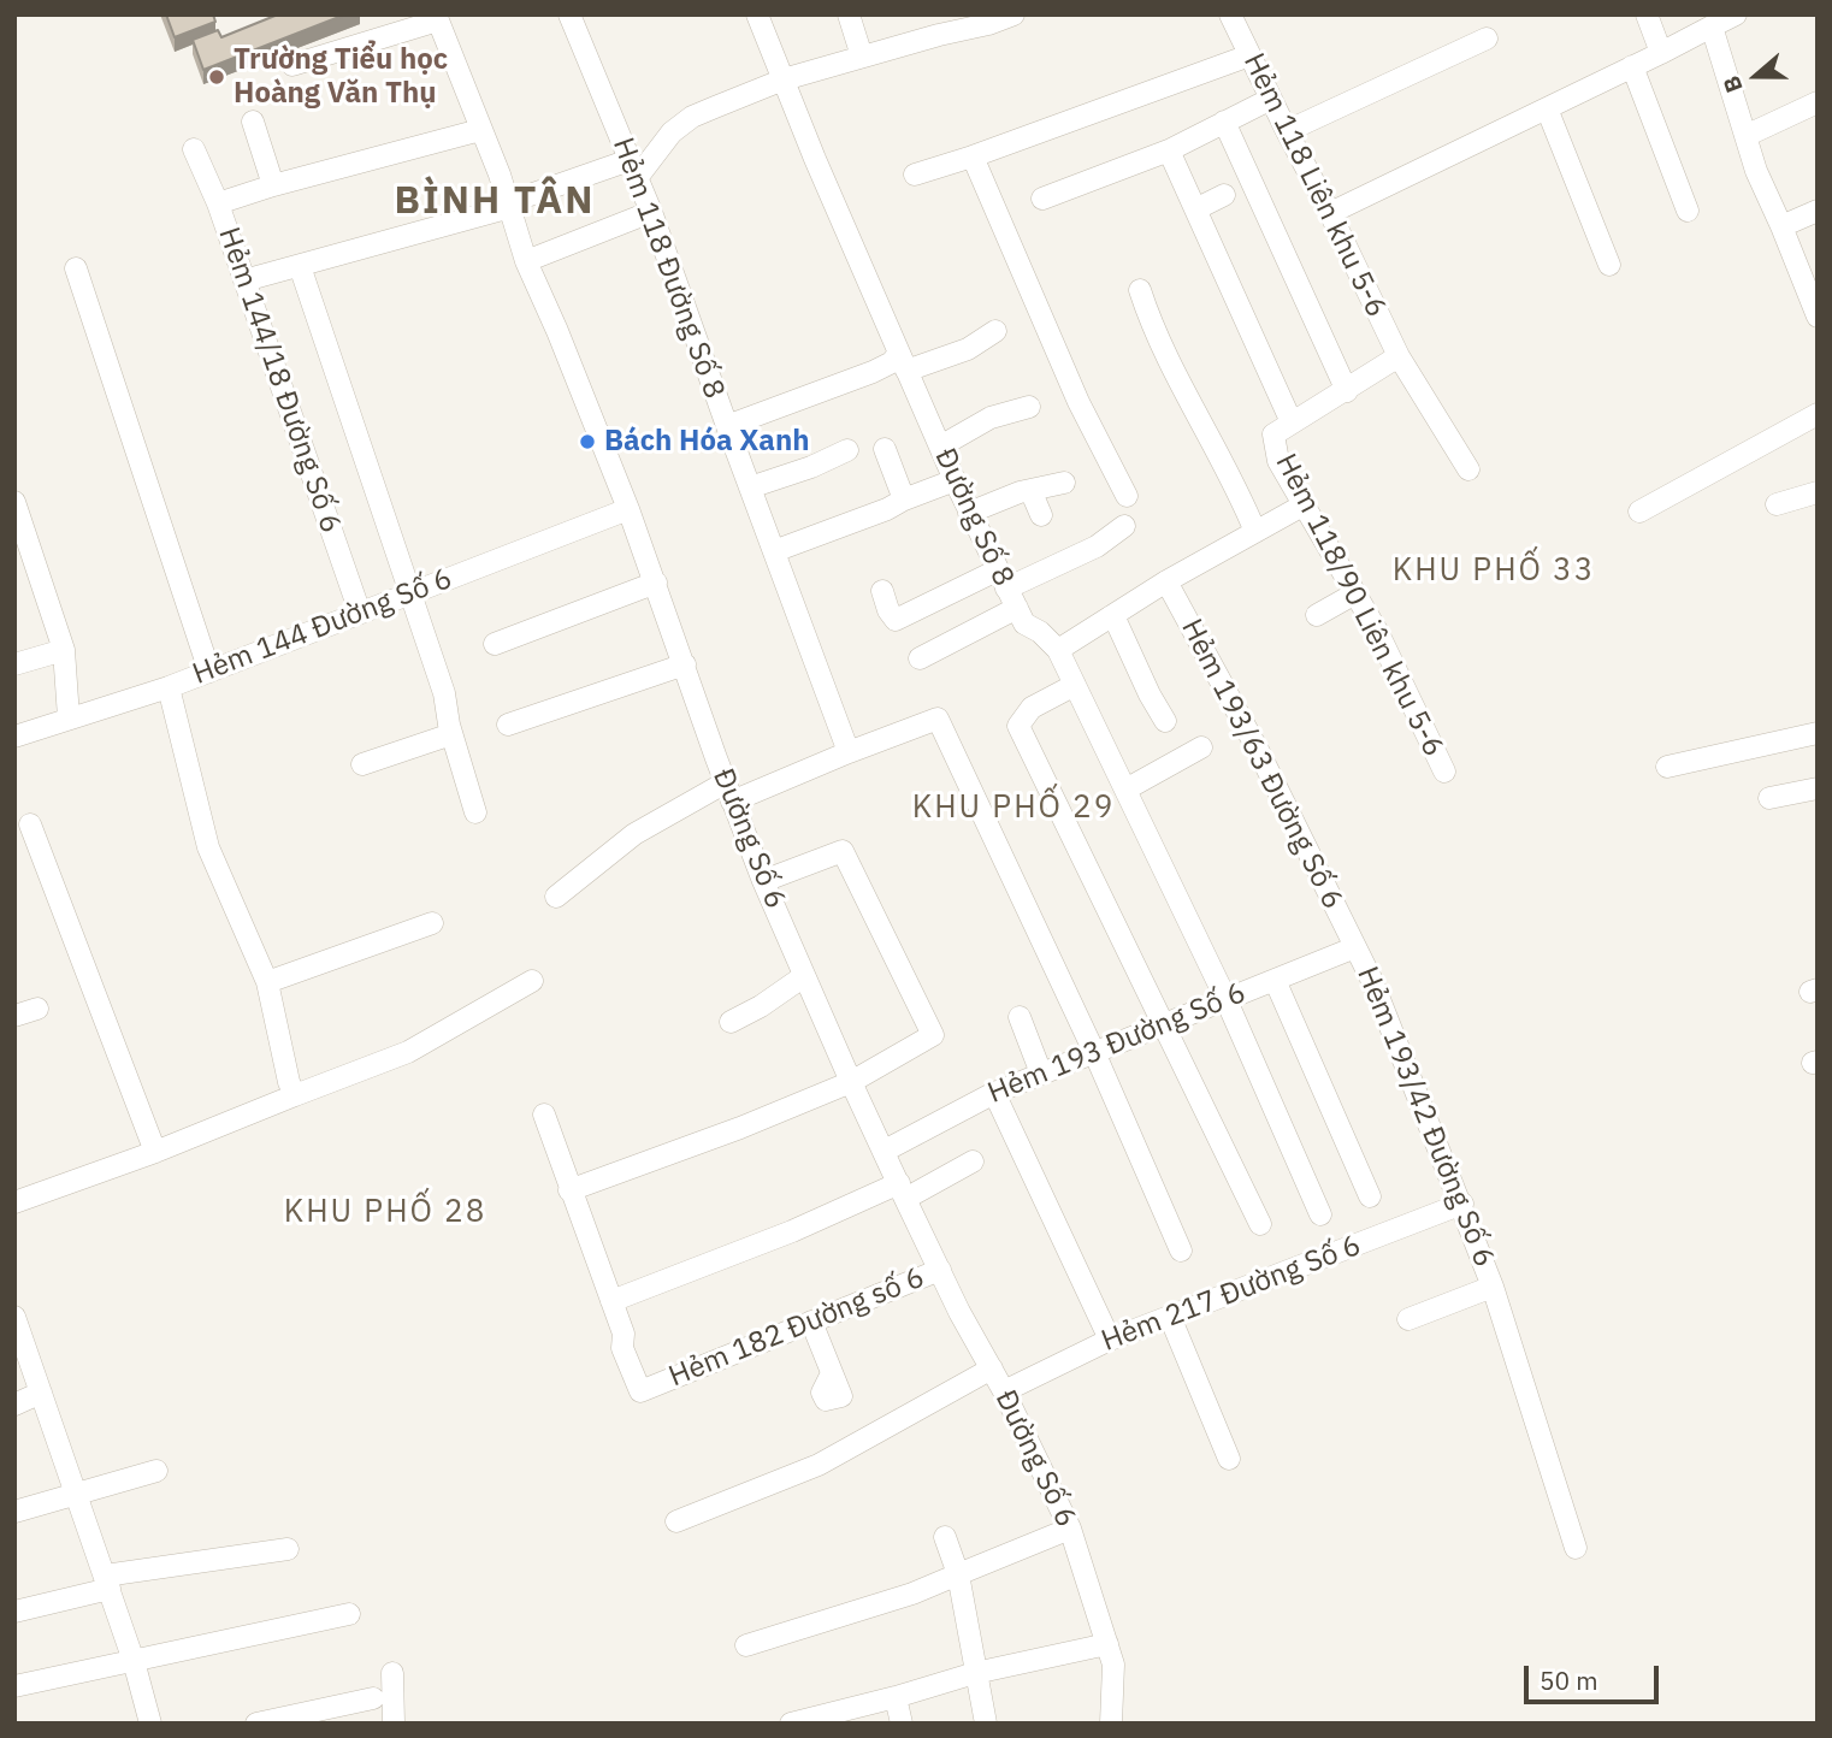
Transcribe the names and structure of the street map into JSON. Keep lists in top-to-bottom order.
{
  "streets": {
    "street": [
      "Hẻm 118 Liên khu 5-6",
      "Hẻm 118 Đường Số 8",
      "Hẻm 144/18 Đường Số 6",
      "Đường Số 8",
      "Hẻm 118/90 Liên khu 5-6",
      "Hẻm 144 Đường Số 6",
      "Hẻm 193/63 Đường Số 6",
      "Đường Số 6",
      "Hẻm 193 Đường Số 6",
      "Hẻm 193/42 Đường Số 6",
      "Hẻm 217 Đường Số 6",
      "Hẻm 182 Đường số 6"
    ]
  },
  "crossings": [
    ["Hẻm 118 Liên khu 5-6", "Hẻm 118/90 Liên khu 5-6"],
    ["Hẻm 144/18 Đường Số 6", "Hẻm 144 Đường Số 6"],
    ["Đường Số 8", "Hẻm 193 Đường Số 6"],
    ["Hẻm 144 Đường Số 6", "Đường Số 6"],
    ["Hẻm 193/63 Đường Số 6", "Hẻm 193 Đường Số 6"],
    ["Hẻm 193/63 Đường Số 6", "Hẻm 193/42 Đường Số 6"],
    ["Đường Số 6", "Hẻm 193 Đường Số 6"],
    ["Đường Số 6", "Hẻm 217 Đường Số 6"],
    ["Đường Số 6", "Hẻm 182 Đường số 6"],
    ["Hẻm 193 Đường Số 6", "Hẻm 193/42 Đường Số 6"],
    ["Hẻm 193/42 Đường Số 6", "Hẻm 217 Đường Số 6"]
  ],
  "districts": [
    "BÌNH TÂN",
    "KHU PHỐ 33",
    "KHU PHỐ 29",
    "KHU PHỐ 28"
  ],
  "places": ["Trường Tiểu học Hoàng Văn Thụ", "Bách Hóa Xanh"],
  "scale_bar": "50 m",
  "north": "left"
}
